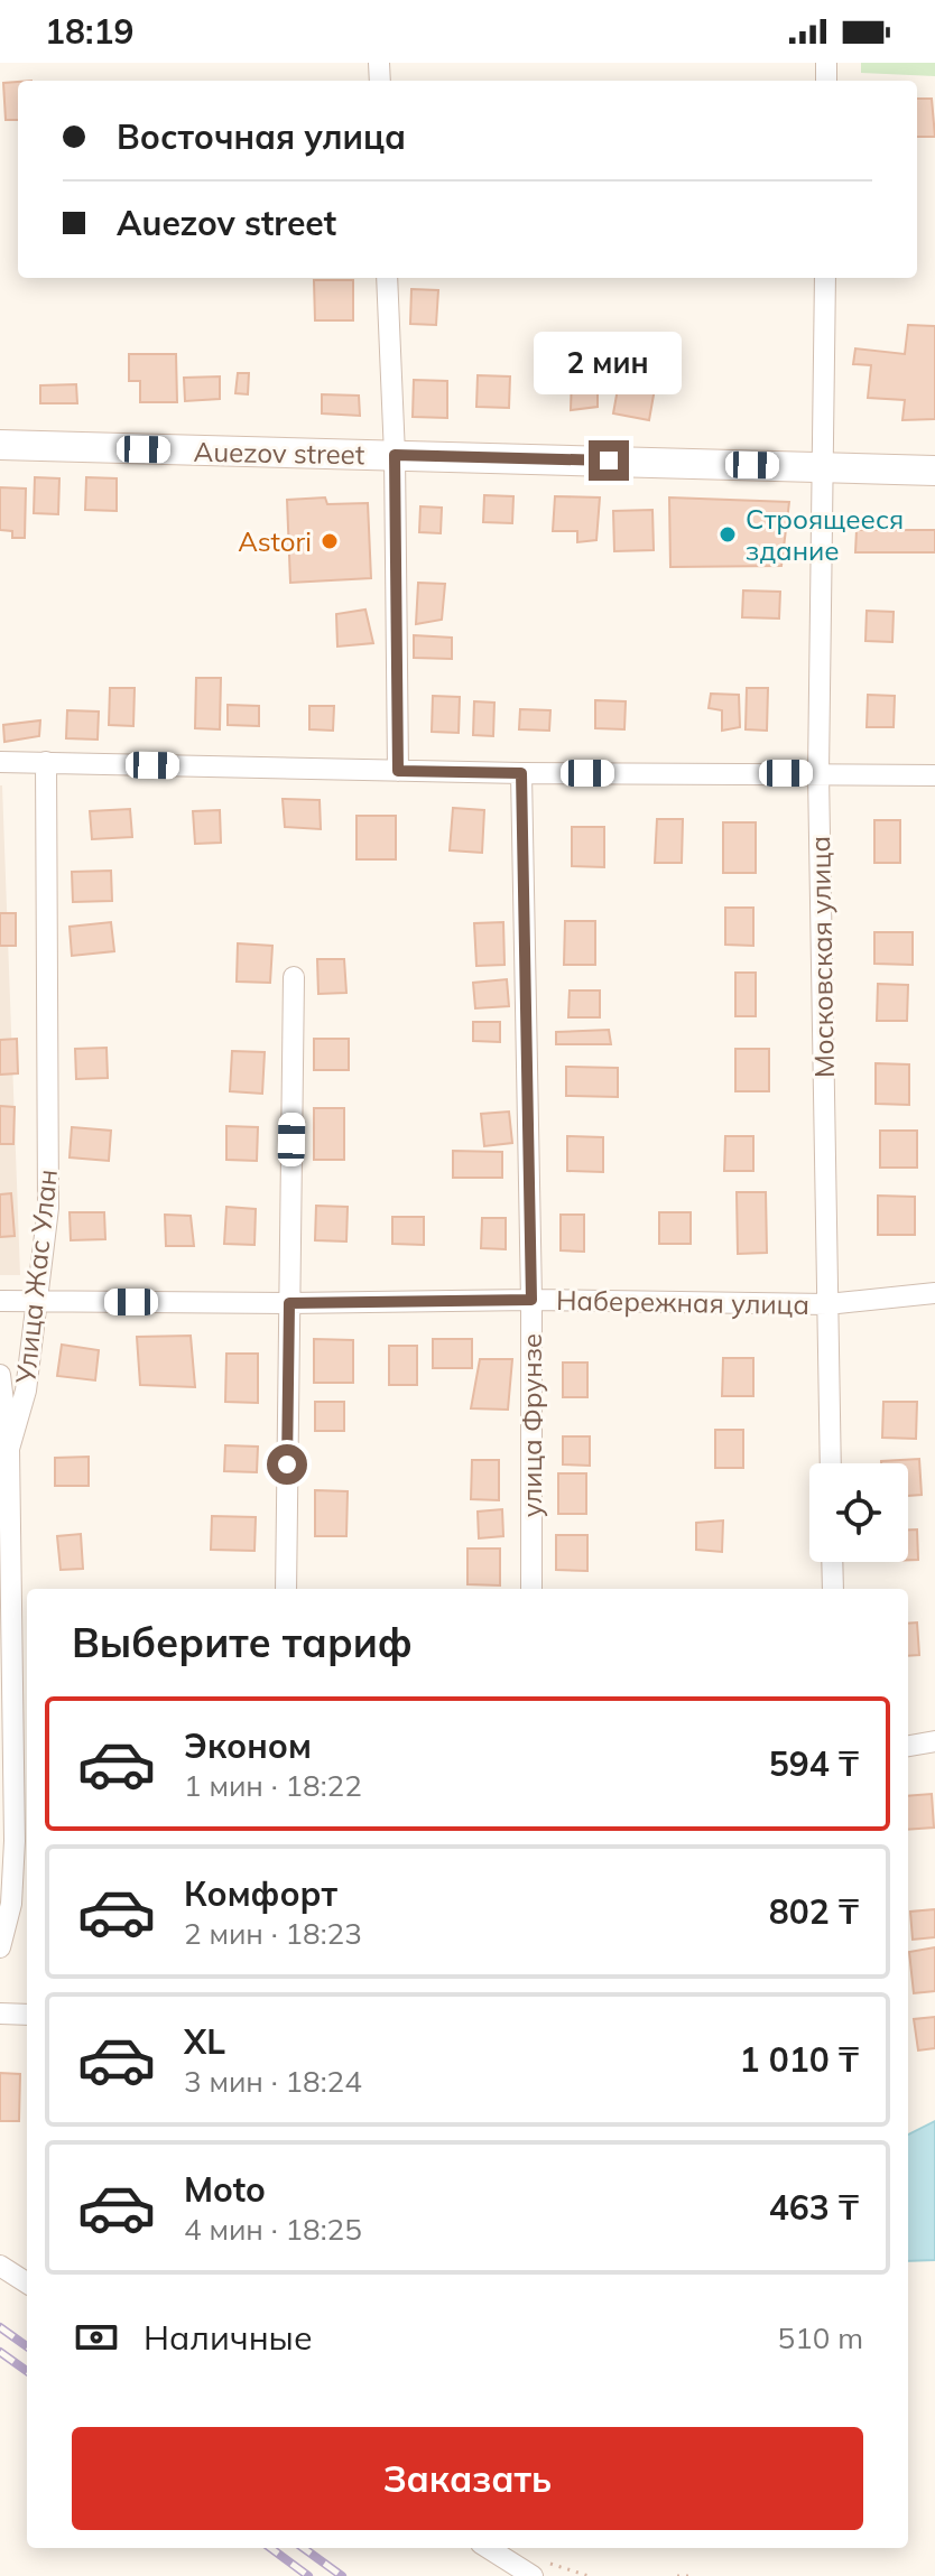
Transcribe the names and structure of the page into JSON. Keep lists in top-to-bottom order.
{
  "streets": {
    "main road": ["Auezov street"],
    "street": [
      "Московская улица",
      "Улица Жас Улан",
      "Набережная улица",
      "улица Фрунзе"
    ]
  },
  "crossings": [
    ["Auezov street", "Московская улица"],
    ["Московская улица", "Набережная улица"],
    ["Улица Жас Улан", "Набережная улица"],
    ["Набережная улица", "улица Фрунзе"]
  ],
  "places": ["Строящееся здание", "Astori"],
  "page": {
    "status": "18:19",
    "banner": ["Восточная улица", "Auezov street"],
    "bubble": "2 мин",
    "heading": "Выберите тариф",
    "list": [
      {
        "name": "Эконом",
        "note": "1 мин · 18:22",
        "value": "594 ₸"
      },
      {
        "name": "Комфорт",
        "note": "2 мин · 18:23",
        "value": "802 ₸"
      },
      {
        "name": "XL",
        "note": "3 мин · 18:24",
        "value": "1 010 ₸"
      },
      {
        "name": "Moto",
        "note": "4 мин · 18:25",
        "value": "463 ₸"
      }
    ],
    "pay": ["Наличные", "510 m"],
    "buttons": "Заказать"
  }
}
